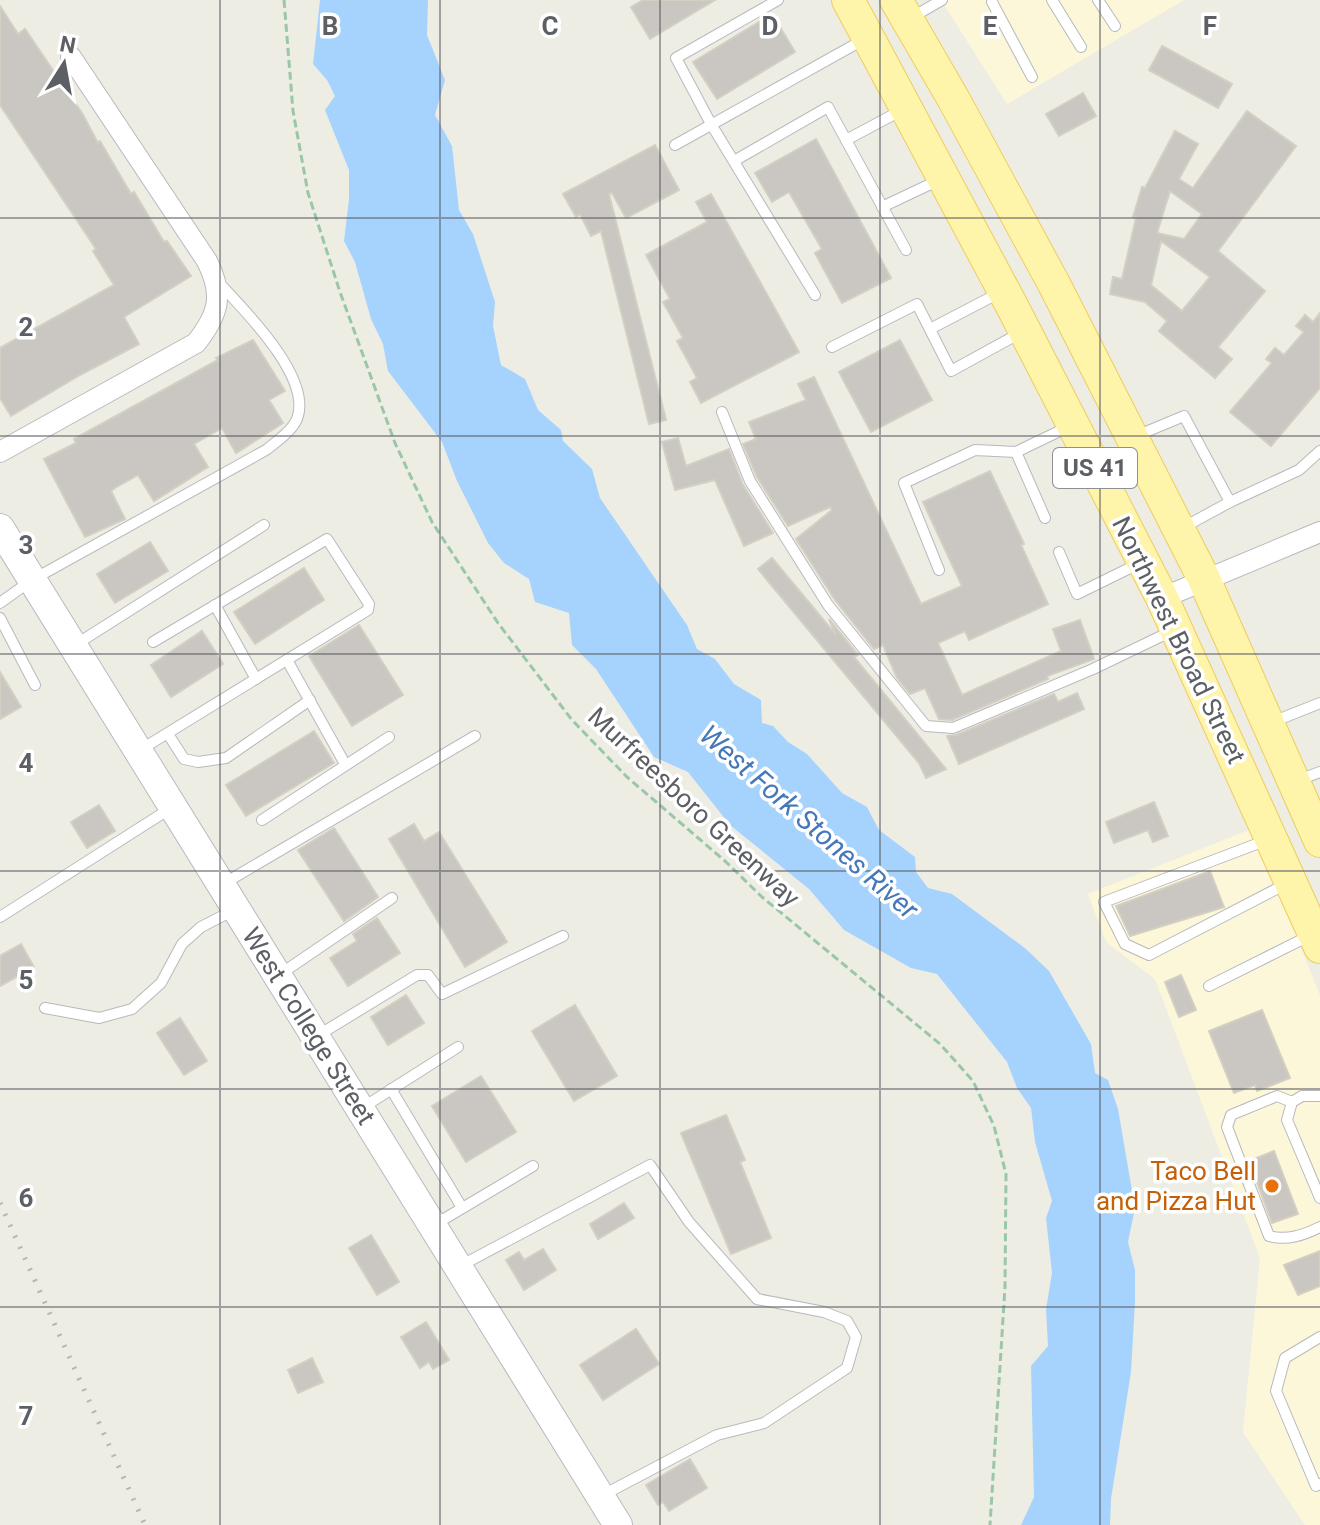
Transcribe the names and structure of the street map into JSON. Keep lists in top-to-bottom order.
{
  "streets": {
    "main road": ["US 41", "Northwest Broad Street"],
    "street": ["West College Street"],
    "path": ["Murfreesboro Greenway"]
  },
  "water": ["West Fork Stones River"],
  "places": ["Taco Bell and Pizza Hut"],
  "north": "top",
  "grid": {
    "columns": [
      "B",
      "C",
      "D",
      "E",
      "F"
    ],
    "rows": [
      "2",
      "3",
      "4",
      "5",
      "6",
      "7"
    ]
  }
}
